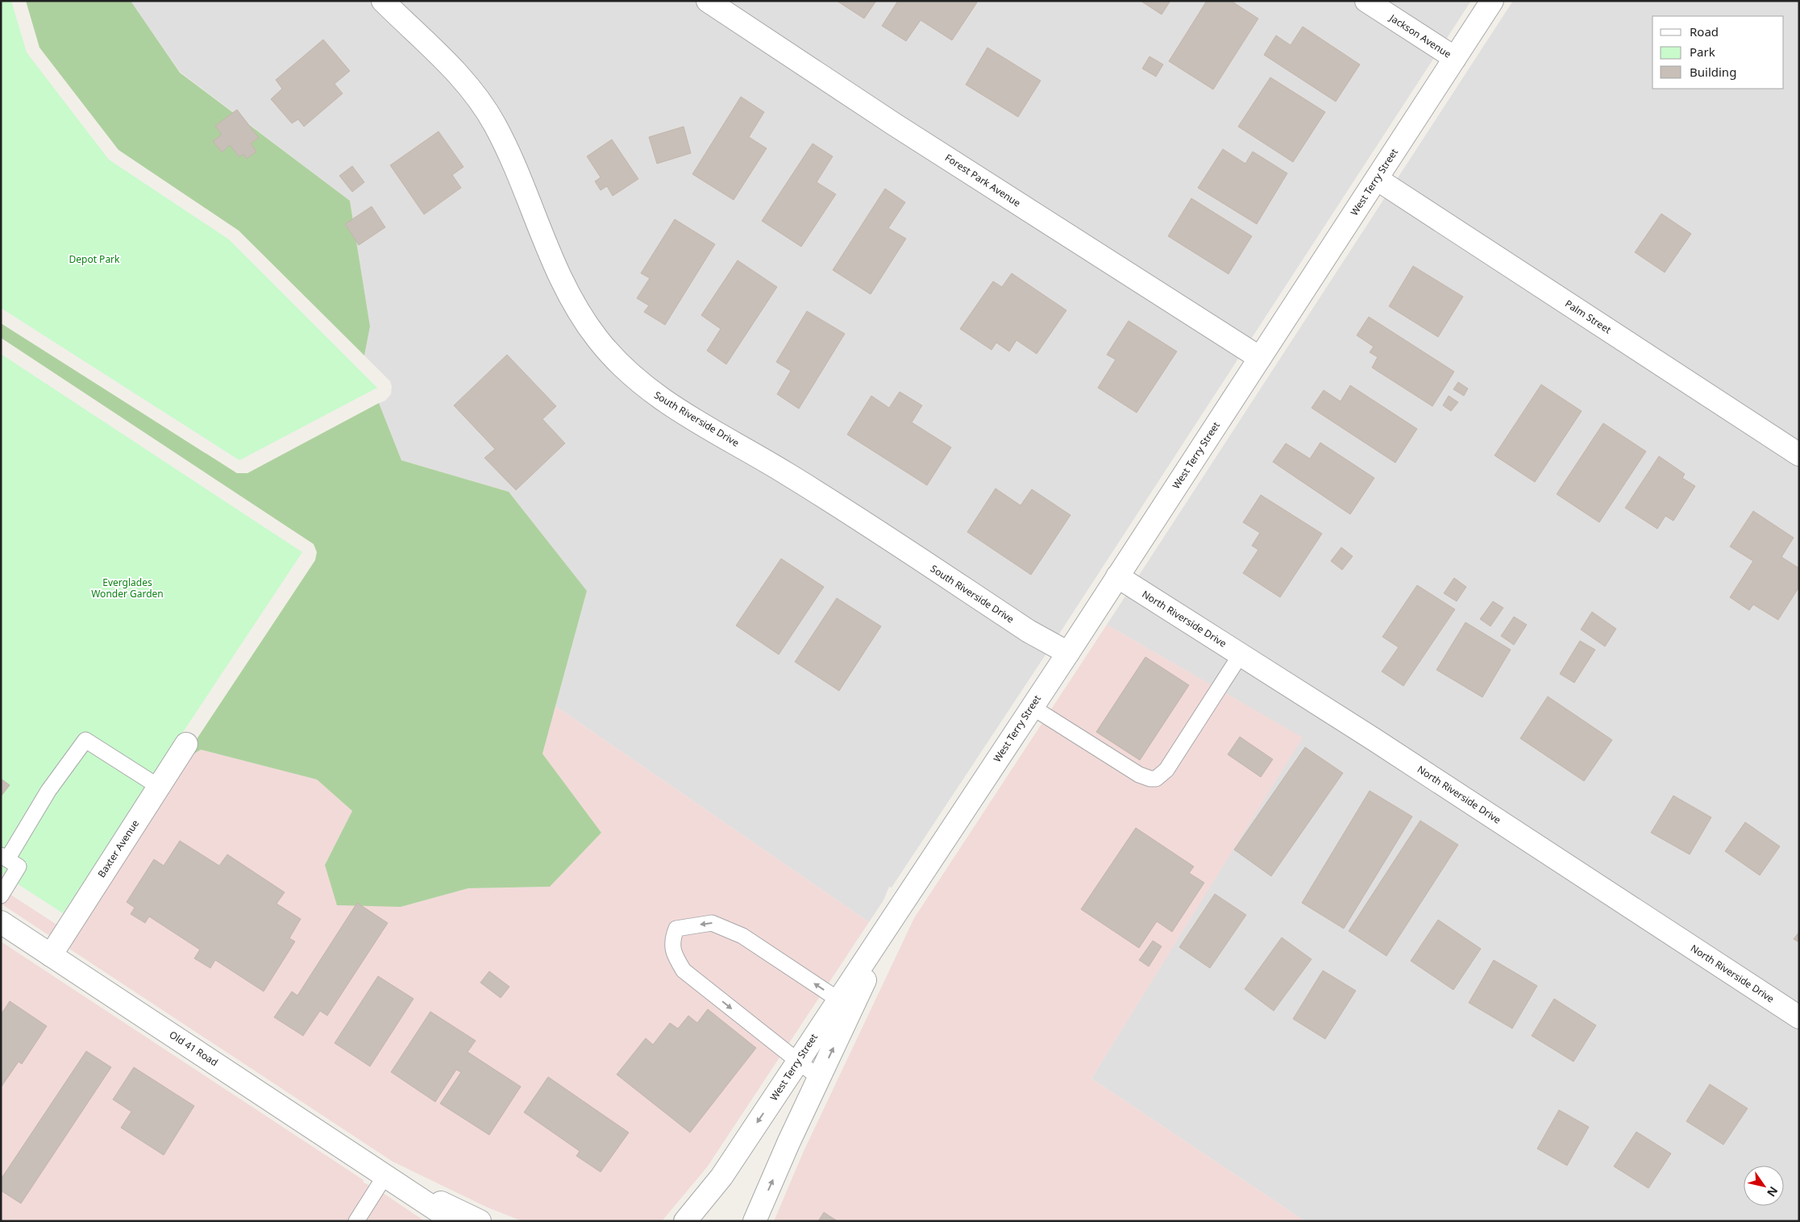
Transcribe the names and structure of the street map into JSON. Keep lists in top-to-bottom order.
{
  "streets": {
    "street": [
      "Jackson Avenue",
      "Forest Park Avenue",
      "West Terry Street",
      "Palm Street",
      "South Riverside Drive",
      "North Riverside Drive",
      "Baxter Avenue",
      "Old 41 Road"
    ]
  },
  "crossings": [
    ["Jackson Avenue", "West Terry Street"],
    ["Forest Park Avenue", "West Terry Street"],
    ["West Terry Street", "Palm Street"],
    ["West Terry Street", "South Riverside Drive"],
    ["West Terry Street", "North Riverside Drive"],
    ["Baxter Avenue", "Old 41 Road"]
  ],
  "parks": ["Depot Park", "Everglades Wonder Garden"],
  "legend": ["Road", "Park", "Building"],
  "north": "bottom right"
}
